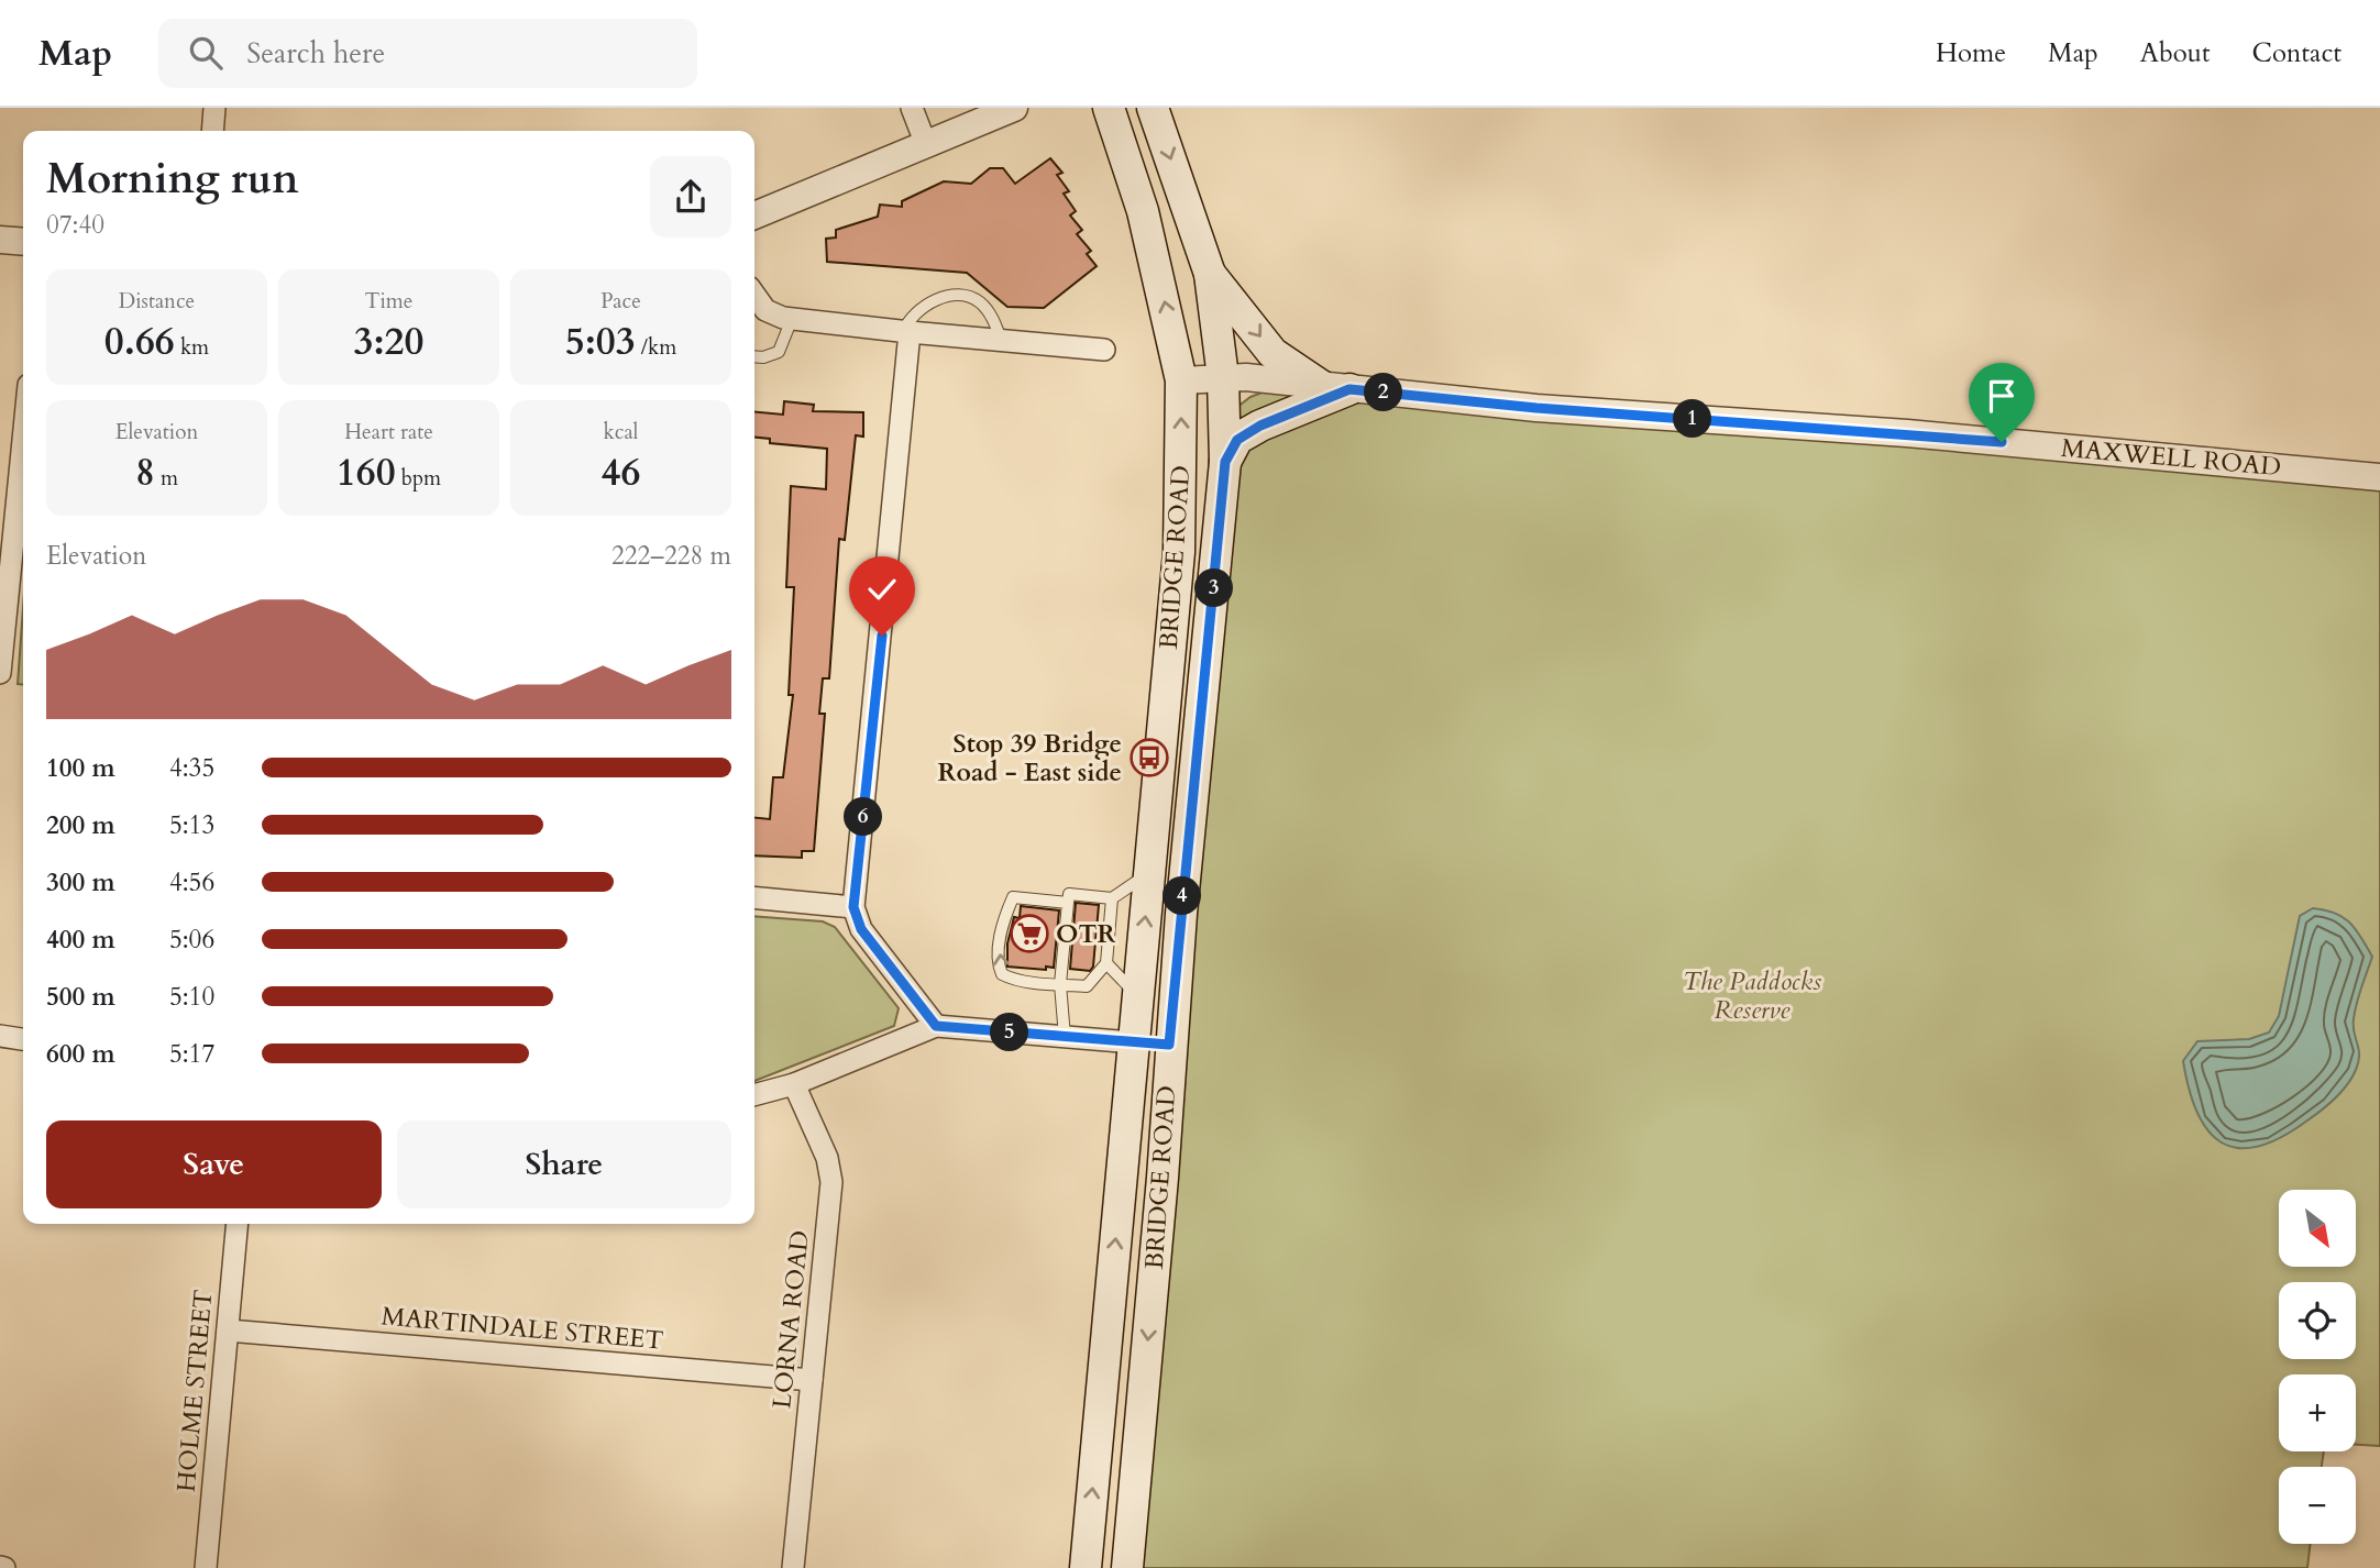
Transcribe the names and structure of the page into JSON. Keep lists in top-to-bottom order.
{
  "streets": {
    "main road": ["BRIDGE ROAD"],
    "street": [
      "MAXWELL ROAD",
      "LORNA ROAD",
      "MARTINDALE STREET",
      "HOLME STREET"
    ]
  },
  "crossings": [
    ["MAXWELL ROAD", "BRIDGE ROAD"],
    ["LORNA ROAD", "MARTINDALE STREET"],
    ["MARTINDALE STREET", "HOLME STREET"]
  ],
  "parks": ["The Paddocks Reserve"],
  "places": {
    "bus stop": ["Stop 39 Bridge Road - East side"],
    "supermarket": ["OTR"]
  },
  "north": "bottom right",
  "page": {
    "header": "Map",
    "search": "Search here",
    "nav": [
      "Home",
      "Map",
      "About",
      "Contact"
    ],
    "heading": ["Morning run", "07:40"],
    "stats": [
      ["Distance", "0.66 km"],
      ["Time", "3:20"],
      ["Pace", "5:03 /km"],
      ["Elevation", "8 m"],
      ["Heart rate", "160 bpm"],
      ["kcal", "46"]
    ],
    "pins": [
      "2",
      "1",
      "3",
      "6",
      "4",
      "5"
    ],
    "chart": ["Elevation", "222–228 m"],
    "list": [
      {
        "name": "100 m",
        "note": "4:35"
      },
      {
        "name": "200 m",
        "note": "5:13"
      },
      {
        "name": "300 m",
        "note": "4:56"
      },
      {
        "name": "400 m",
        "note": "5:06"
      },
      {
        "name": "500 m",
        "note": "5:10"
      },
      {
        "name": "600 m",
        "note": "5:17"
      }
    ],
    "buttons": ["Save", "Share"],
    "map_buttons": ["+", "−"]
  }
}
